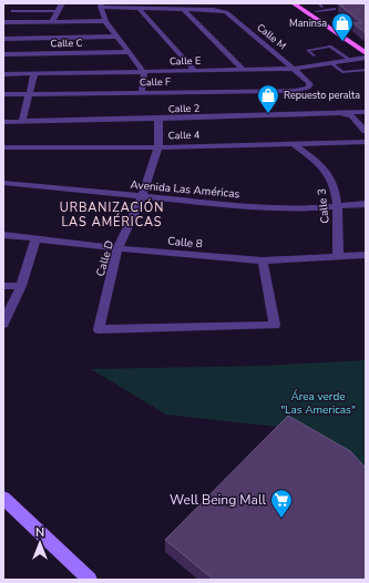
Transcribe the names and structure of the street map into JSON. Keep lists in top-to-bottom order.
{
  "streets": {
    "street": [
      "Calle M",
      "Calle C",
      "Calle E",
      "Calle F",
      "Calle 2",
      "Calle 4",
      "Avenida Las Américas",
      "Calle 3",
      "Calle 8",
      "Calle D"
    ]
  },
  "crossings": [
    ["Calle M", "Calle E"],
    ["Calle M", "Calle F"],
    ["Calle 2", "Calle D"],
    ["Calle 4", "Calle 3"],
    ["Calle 4", "Calle D"],
    ["Avenida Las Américas", "Calle 3"],
    ["Avenida Las Américas", "Calle D"],
    ["Calle 3", "Calle 8"],
    ["Calle 8", "Calle D"]
  ],
  "districts": ["URBANIZACIÓN LAS AMÉRICAS"],
  "parks": ["Área verde \"Las Americas\""],
  "places": {
    "shop": ["Maninsa", "Repuesto peralta"],
    "supermarket": ["Well Being Mall"]
  },
  "north": "top"
}
